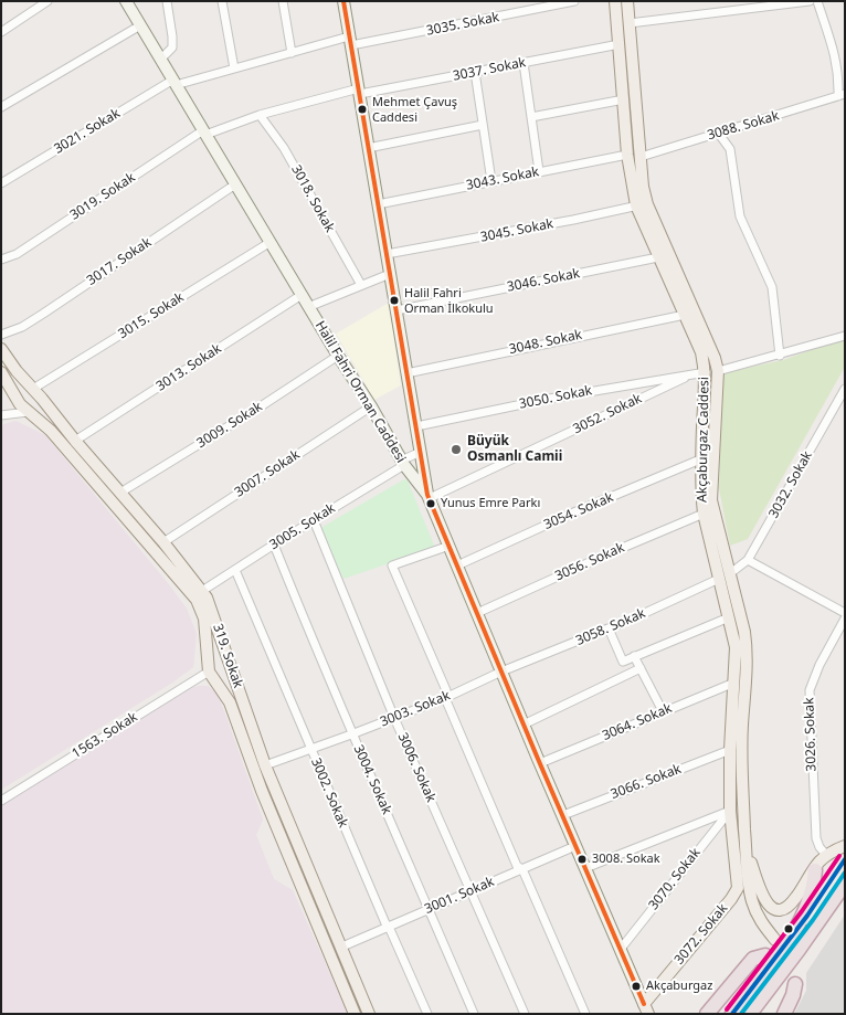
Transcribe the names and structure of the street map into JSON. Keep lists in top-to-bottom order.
{
  "streets": {
    "main road": [
      "Halil Fahri Orman Caddesi",
      "Akçaburgaz Caddesi",
      "319. Sokak",
      "3072. Sokak"
    ],
    "street": [
      "3035. Sokak",
      "3037. Sokak",
      "3088. Sokak",
      "3021. Sokak",
      "3043. Sokak",
      "3019. Sokak",
      "3018. Sokak",
      "3045. Sokak",
      "3017. Sokak",
      "3046. Sokak",
      "3015. Sokak",
      "3048. Sokak",
      "3013. Sokak",
      "3050. Sokak",
      "3052. Sokak",
      "3009. Sokak",
      "3007. Sokak",
      "3032. Sokak",
      "3054. Sokak",
      "3005. Sokak",
      "3056. Sokak",
      "3058. Sokak",
      "3003. Sokak",
      "3064. Sokak",
      "3026. Sokak",
      "1563. Sokak",
      "3006. Sokak",
      "3004. Sokak",
      "3066. Sokak",
      "3002. Sokak",
      "3070. Sokak",
      "3001. Sokak"
    ]
  },
  "crossings": [
    ["3035. Sokak", "3021. Sokak"],
    ["3037. Sokak", "3019. Sokak"],
    ["3037. Sokak", "Akçaburgaz Caddesi"],
    ["3088. Sokak", "Akçaburgaz Caddesi"],
    ["3021. Sokak", "Halil Fahri Orman Caddesi"],
    ["3043. Sokak", "Akçaburgaz Caddesi"],
    ["3019. Sokak", "3018. Sokak"],
    ["3019. Sokak", "Halil Fahri Orman Caddesi"],
    ["3045. Sokak", "Akçaburgaz Caddesi"],
    ["3017. Sokak", "Halil Fahri Orman Caddesi"],
    ["3046. Sokak", "Akçaburgaz Caddesi"],
    ["3015. Sokak", "Halil Fahri Orman Caddesi"],
    ["3015. Sokak", "319. Sokak"],
    ["3048. Sokak", "Akçaburgaz Caddesi"],
    ["3013. Sokak", "Halil Fahri Orman Caddesi"],
    ["3013. Sokak", "319. Sokak"],
    ["Halil Fahri Orman Caddesi", "3052. Sokak"],
    ["Halil Fahri Orman Caddesi", "3009. Sokak"],
    ["Halil Fahri Orman Caddesi", "3007. Sokak"],
    ["Halil Fahri Orman Caddesi", "3054. Sokak"],
    ["Halil Fahri Orman Caddesi", "3005. Sokak"],
    ["Halil Fahri Orman Caddesi", "3056. Sokak"],
    ["Halil Fahri Orman Caddesi", "3058. Sokak"],
    ["Halil Fahri Orman Caddesi", "3003. Sokak"],
    ["Halil Fahri Orman Caddesi", "3064. Sokak"],
    ["Halil Fahri Orman Caddesi", "3066. Sokak"],
    ["Halil Fahri Orman Caddesi", "3070. Sokak"],
    ["Halil Fahri Orman Caddesi", "3001. Sokak"],
    ["Halil Fahri Orman Caddesi", "3072. Sokak"],
    ["3050. Sokak", "3052. Sokak"],
    ["3050. Sokak", "Akçaburgaz Caddesi"],
    ["3052. Sokak", "Akçaburgaz Caddesi"],
    ["3009. Sokak", "319. Sokak"],
    ["Akçaburgaz Caddesi", "3032. Sokak"],
    ["Akçaburgaz Caddesi", "3054. Sokak"],
    ["Akçaburgaz Caddesi", "3056. Sokak"],
    ["Akçaburgaz Caddesi", "3058. Sokak"],
    ["Akçaburgaz Caddesi", "3064. Sokak"],
    ["Akçaburgaz Caddesi", "3066. Sokak"],
    ["Akçaburgaz Caddesi", "3070. Sokak"],
    ["Akçaburgaz Caddesi", "3072. Sokak"],
    ["3007. Sokak", "319. Sokak"],
    ["3032. Sokak", "3058. Sokak"],
    ["3005. Sokak", "319. Sokak"],
    ["3005. Sokak", "3006. Sokak"],
    ["3005. Sokak", "3004. Sokak"],
    ["3005. Sokak", "3002. Sokak"],
    ["3058. Sokak", "3003. Sokak"],
    ["319. Sokak", "3003. Sokak"],
    ["319. Sokak", "1563. Sokak"],
    ["319. Sokak", "3001. Sokak"],
    ["3003. Sokak", "3006. Sokak"],
    ["3003. Sokak", "3004. Sokak"],
    ["3003. Sokak", "3002. Sokak"],
    ["3006. Sokak", "3001. Sokak"],
    ["3004. Sokak", "3001. Sokak"],
    ["3002. Sokak", "3001. Sokak"]
  ],
  "places": [
    "Mehmet Çavuş Caddesi",
    "Halil Fahri Orman İlkokulu",
    "Büyük Osmanlı Camii",
    "Yunus Emre Parkı",
    "3008. Sokak",
    "Akçaburgaz"
  ]
}
